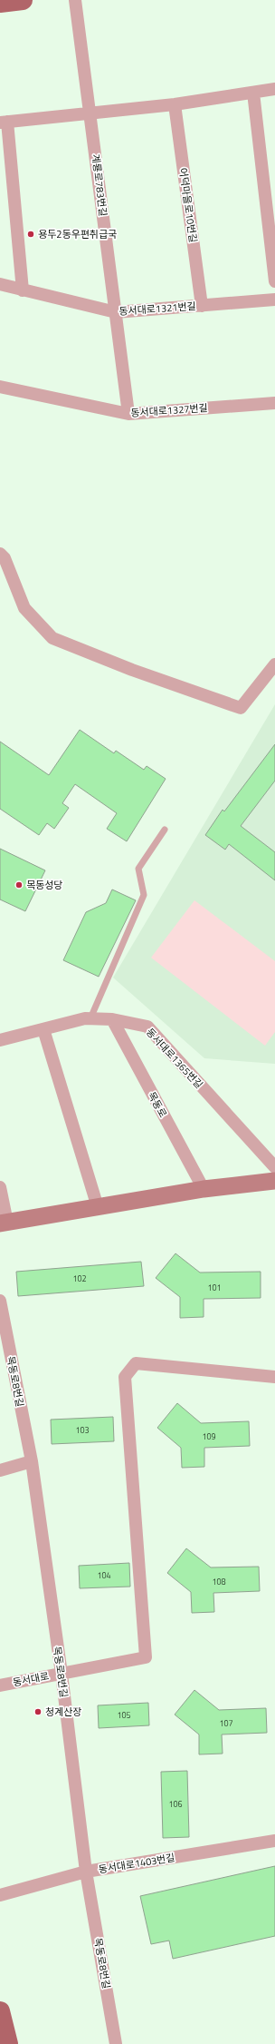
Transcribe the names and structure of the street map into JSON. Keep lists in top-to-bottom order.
{
  "streets": {
    "street": [
      "계룡로783번길",
      "어덕마을로10번길",
      "동서대로1321번길",
      "동서대로1327번길",
      "동서대로1365번길",
      "목동로",
      "목동로8번길",
      "동서대로",
      "동서대로1403번길"
    ]
  },
  "crossings": [
    ["계룡로783번길", "동서대로1321번길"],
    ["계룡로783번길", "동서대로1327번길"],
    ["어덕마을로10번길", "동서대로1321번길"],
    ["동서대로1365번길", "목동로"],
    ["목동로8번길", "동서대로"],
    ["목동로8번길", "동서대로1403번길"]
  ],
  "places": ["용두2동우편취급국", "목동성당", "청계산장"],
  "house_numbers": [
    "102",
    "101",
    "103",
    "109",
    "104",
    "108",
    "105",
    "107",
    "106"
  ]
}
